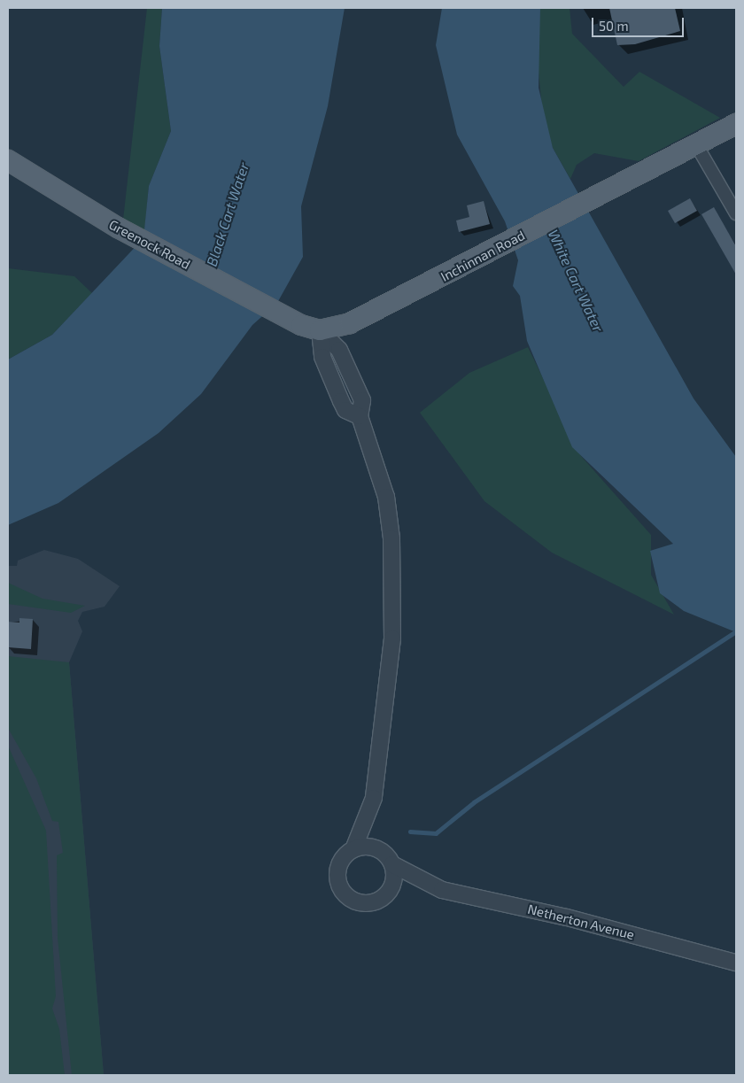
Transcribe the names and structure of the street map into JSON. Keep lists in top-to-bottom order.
{
  "streets": {
    "main road": ["Greenock Road", "Inchinnan Road"],
    "street": ["Netherton Avenue"]
  },
  "crossings": [
    ["Greenock Road", "Inchinnan Road"]
  ],
  "water": ["Black Cart Water", "White Cart Water"],
  "scale_bar": "50 m"
}
